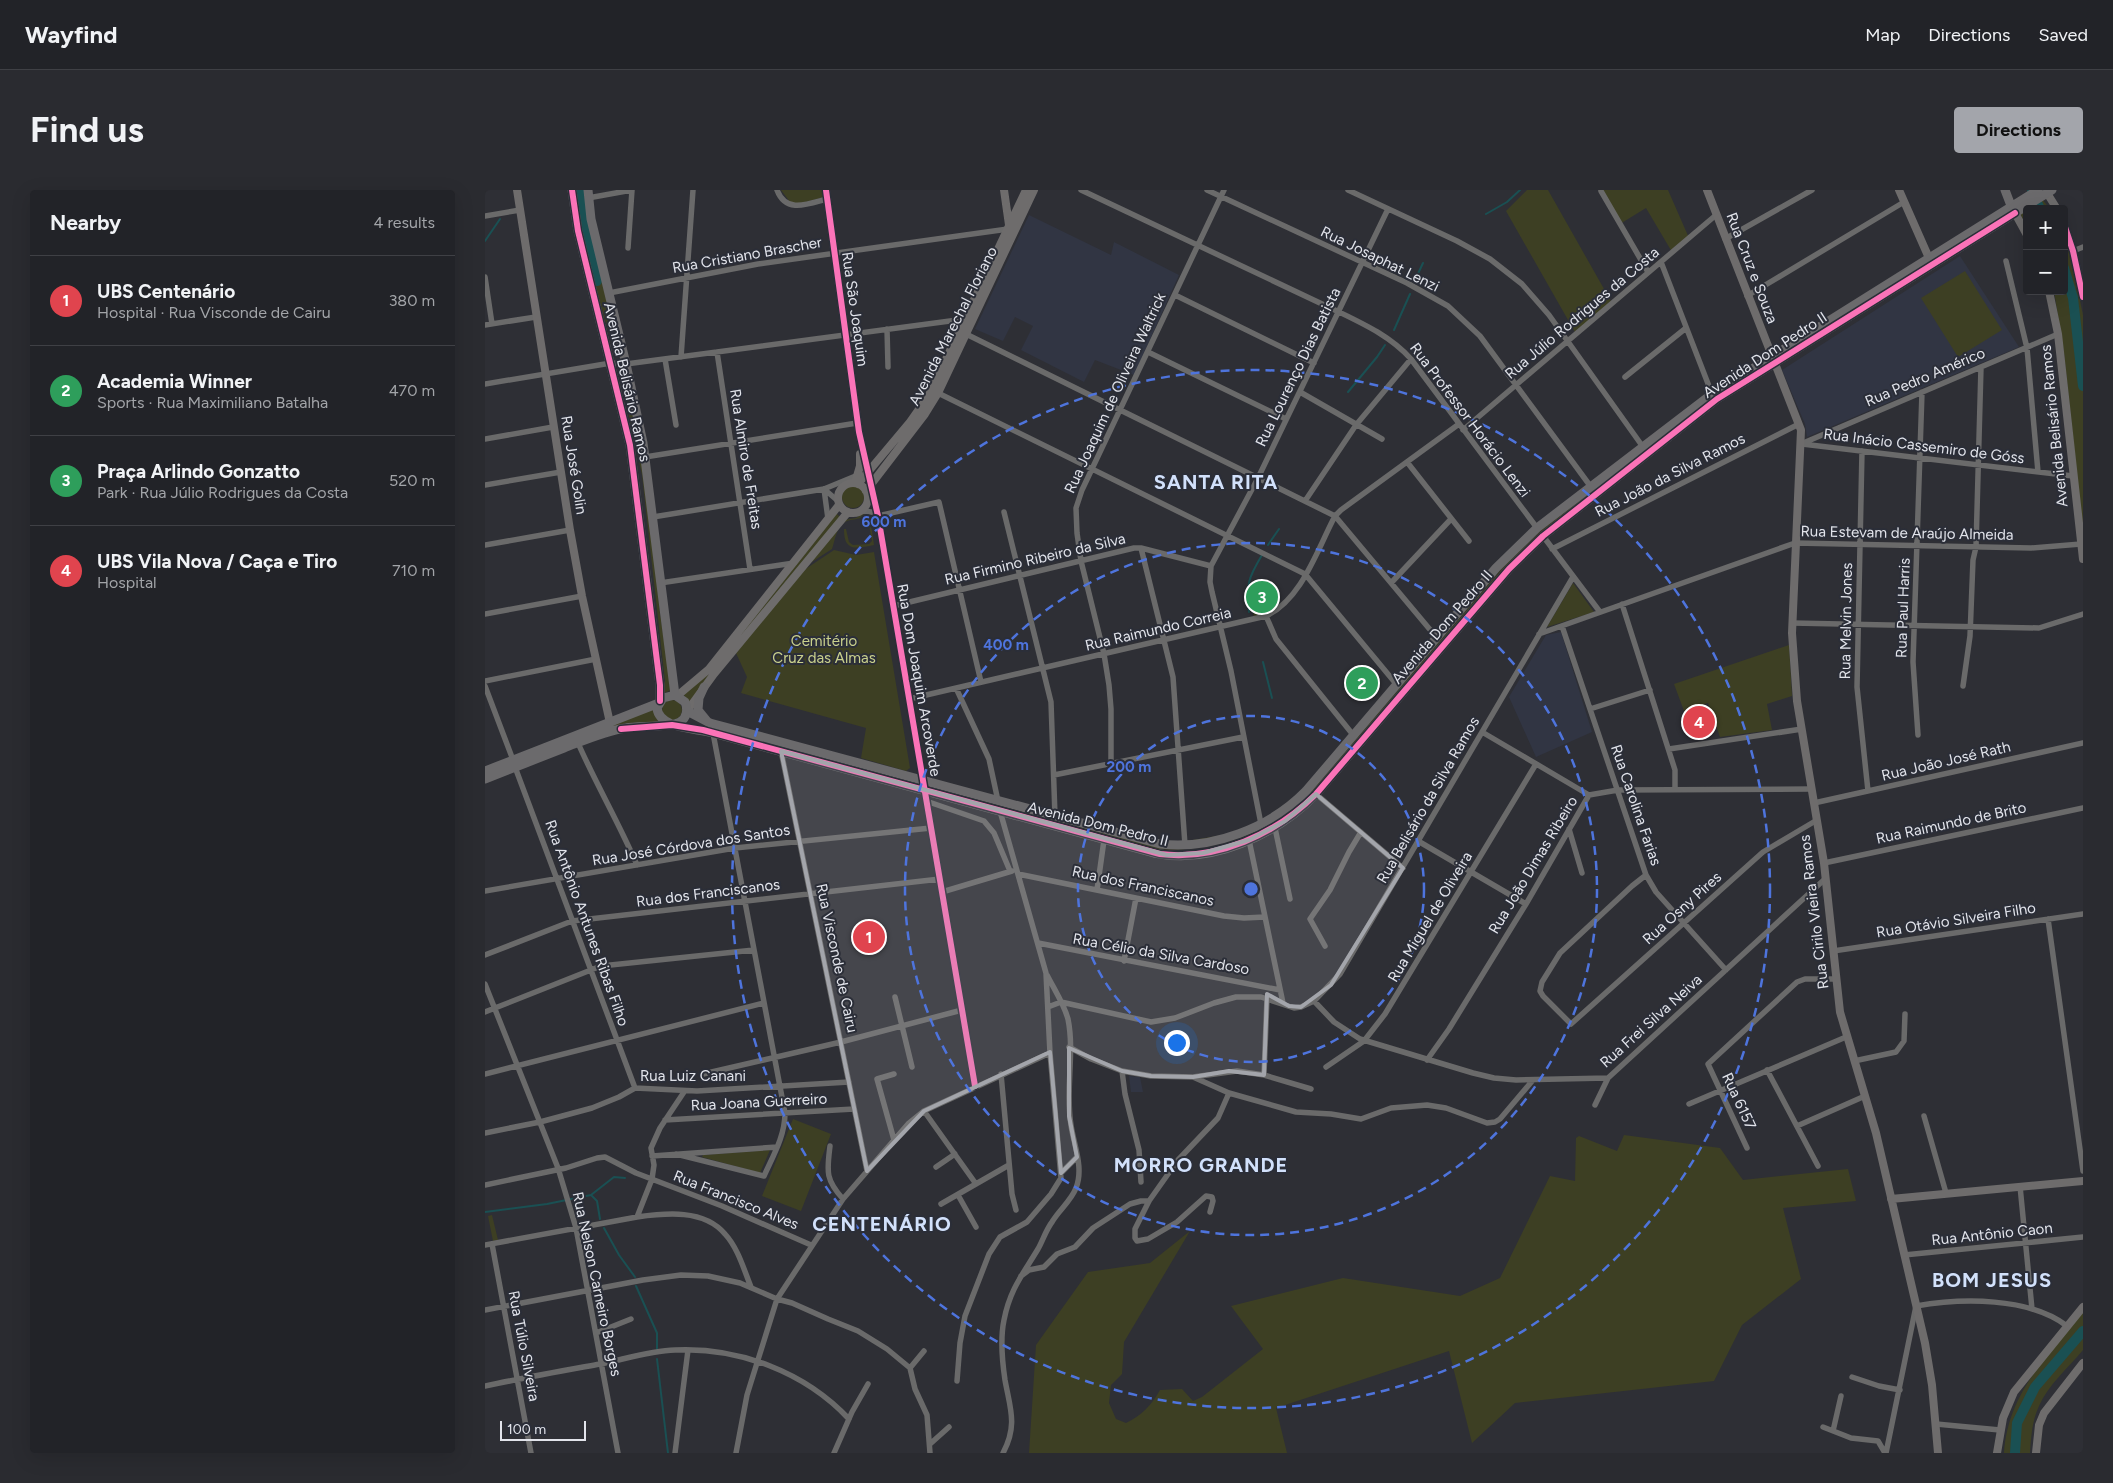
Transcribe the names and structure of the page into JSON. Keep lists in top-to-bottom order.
{
  "streets": {
    "main road": [
      "Rua Cruz e Souza",
      "Rua São Joaquim",
      "Avenida Marechal Floriano",
      "Avenida Dom Pedro II",
      "Avenida Belisário Ramos",
      "Rua José Golin",
      "Rua Cirilo Vieira Ramos"
    ],
    "street": [
      "Rua Cristiano Brascher",
      "Rua Josaphat Lenzi",
      "Rua Júlio Rodrigues da Costa",
      "Rua Lourenço Dias Batista",
      "Rua Pedro Américo",
      "Rua Joaquim de Oliveira Waltrick",
      "Rua Professor Horácio Lenzi",
      "Rua Inácio Cassemiro de Góss",
      "Rua Almiro de Freitas",
      "Rua João da Silva Ramos",
      "Rua Estevam de Araújo Almeida",
      "Rua Firmino Ribeiro da Silva",
      "Rua Paul Harris",
      "Rua Melvin Jones",
      "Rua Raimundo Correia",
      "Rua Dom Joaquim Arcoverde",
      "Rua João José Rath",
      "Rua Belisário da Silva Ramos",
      "Rua Carolina Farias",
      "Rua Raimundo de Brito",
      "Rua José Córdova dos Santos",
      "Rua João Dimas Ribeiro",
      "Rua dos Franciscanos",
      "Rua Osny Pires",
      "Rua Miguel de Oliveira",
      "Rua Otávio Silveira Filho",
      "Rua Antônio Antunes Ribas Filho",
      "Rua Célio da Silva Cardoso",
      "Rua Visconde de Cairu",
      "Rua Frei Silva Neiva",
      "Rua Luiz Canani",
      "Rua 6157",
      "Rua Joana Guerreiro",
      "Rua Francisco Alves",
      "Rua Antônio Caon",
      "Rua Nelson Carneiro Borges",
      "Rua Túlio Silveira"
    ]
  },
  "crossings": [
    ["Rua Cristiano Brascher", "Rua São Joaquim"],
    ["Rua Cristiano Brascher", "Avenida Marechal Floriano"],
    ["Rua Cristiano Brascher", "Avenida Belisário Ramos"],
    ["Rua Josaphat Lenzi", "Rua Júlio Rodrigues da Costa"],
    ["Rua Josaphat Lenzi", "Avenida Dom Pedro II"],
    ["Rua Josaphat Lenzi", "Rua Lourenço Dias Batista"],
    ["Rua Josaphat Lenzi", "Rua Joaquim de Oliveira Waltrick"],
    ["Rua Cruz e Souza", "Rua Júlio Rodrigues da Costa"],
    ["Rua Cruz e Souza", "Avenida Dom Pedro II"],
    ["Rua Cruz e Souza", "Rua Cirilo Vieira Ramos"],
    ["Rua São Joaquim", "Avenida Marechal Floriano"],
    ["Rua São Joaquim", "Rua Dom Joaquim Arcoverde"],
    ["Rua Júlio Rodrigues da Costa", "Rua Professor Horácio Lenzi"],
    ["Rua Júlio Rodrigues da Costa", "Rua Raimundo Correia"],
    ["Avenida Marechal Floriano", "Rua Dom Joaquim Arcoverde"],
    ["Avenida Dom Pedro II", "Rua Lourenço Dias Batista"],
    ["Avenida Dom Pedro II", "Avenida Belisário Ramos"],
    ["Avenida Dom Pedro II", "Rua Professor Horácio Lenzi"],
    ["Avenida Dom Pedro II", "Rua Dom Joaquim Arcoverde"],
    ["Avenida Dom Pedro II", "Rua Cirilo Vieira Ramos"],
    ["Avenida Dom Pedro II", "Rua Antônio Antunes Ribas Filho"],
    ["Avenida Dom Pedro II", "Rua Visconde de Cairu"],
    ["Rua Lourenço Dias Batista", "Rua Professor Horácio Lenzi"],
    ["Rua Lourenço Dias Batista", "Rua Firmino Ribeiro da Silva"],
    ["Rua Lourenço Dias Batista", "Rua Raimundo Correia"],
    ["Rua Pedro Américo", "Avenida Belisário Ramos"],
    ["Rua Pedro Américo", "Rua Inácio Cassemiro de Góss"],
    ["Rua Pedro Américo", "Rua Paul Harris"],
    ["Rua Pedro Américo", "Rua Cirilo Vieira Ramos"],
    ["Avenida Belisário Ramos", "Rua Inácio Cassemiro de Góss"],
    ["Avenida Belisário Ramos", "Rua Estevam de Araújo Almeida"],
    ["Rua Joaquim de Oliveira Waltrick", "Rua Professor Horácio Lenzi"],
    ["Rua Joaquim de Oliveira Waltrick", "Rua Firmino Ribeiro da Silva"],
    ["Rua Joaquim de Oliveira Waltrick", "Rua Raimundo Correia"],
    ["Rua Inácio Cassemiro de Góss", "Rua Paul Harris"],
    ["Rua Inácio Cassemiro de Góss", "Rua Melvin Jones"],
    ["Rua Inácio Cassemiro de Góss", "Rua Cirilo Vieira Ramos"],
    ["Rua João da Silva Ramos", "Rua Cirilo Vieira Ramos"],
    ["Rua Estevam de Araújo Almeida", "Rua Paul Harris"],
    ["Rua Estevam de Araújo Almeida", "Rua Melvin Jones"],
    ["Rua Estevam de Araújo Almeida", "Rua Belisário da Silva Ramos"],
    ["Rua Estevam de Araújo Almeida", "Rua Carolina Farias"],
    ["Rua Estevam de Araújo Almeida", "Rua Cirilo Vieira Ramos"],
    ["Rua Firmino Ribeiro da Silva", "Rua Dom Joaquim Arcoverde"],
    ["Rua Melvin Jones", "Rua João José Rath"],
    ["Rua Raimundo Correia", "Rua Dom Joaquim Arcoverde"],
    ["Rua Dom Joaquim Arcoverde", "Rua José Córdova dos Santos"],
    ["Rua Dom Joaquim Arcoverde", "Rua dos Franciscanos"],
    ["Rua João José Rath", "Rua Cirilo Vieira Ramos"],
    ["Rua Belisário da Silva Ramos", "Rua Frei Silva Neiva"],
    ["Rua Carolina Farias", "Rua João Dimas Ribeiro"],
    ["Rua Carolina Farias", "Rua Osny Pires"],
    ["Rua Carolina Farias", "Rua Frei Silva Neiva"],
    ["Rua Raimundo de Brito", "Rua Cirilo Vieira Ramos"],
    ["Rua José Córdova dos Santos", "Rua Antônio Antunes Ribas Filho"],
    ["Rua José Córdova dos Santos", "Rua Visconde de Cairu"],
    ["Rua João Dimas Ribeiro", "Rua Cirilo Vieira Ramos"],
    ["Rua João Dimas Ribeiro", "Rua Frei Silva Neiva"],
    ["Rua dos Franciscanos", "Rua Antônio Antunes Ribas Filho"],
    ["Rua dos Franciscanos", "Rua Visconde de Cairu"],
    ["Rua Osny Pires", "Rua Cirilo Vieira Ramos"],
    ["Rua Cirilo Vieira Ramos", "Rua Otávio Silveira Filho"],
    ["Rua Cirilo Vieira Ramos", "Rua Frei Silva Neiva"],
    ["Rua Cirilo Vieira Ramos", "Rua 6157"],
    ["Rua Cirilo Vieira Ramos", "Rua Antônio Caon"],
    ["Rua Miguel de Oliveira", "Rua Frei Silva Neiva"],
    ["Rua Antônio Antunes Ribas Filho", "Rua Luiz Canani"],
    ["Rua Visconde de Cairu", "Rua Luiz Canani"],
    ["Rua Visconde de Cairu", "Rua Joana Guerreiro"],
    ["Rua Luiz Canani", "Rua Nelson Carneiro Borges"],
    ["Rua Francisco Alves", "Rua Nelson Carneiro Borges"]
  ],
  "districts": [
    "SANTA RITA",
    "MORRO GRANDE",
    "CENTENÁRIO",
    "BOM JESUS"
  ],
  "parks": ["Cemitério Cruz das Almas"],
  "scale_bar": "100 m",
  "page": {
    "header": "Wayfind",
    "nav": ["Map", "Directions", "Saved"],
    "buttons": "Directions",
    "title": "Find us",
    "heading": ["Nearby", "4 results"],
    "map_buttons": ["+", "−"],
    "list": [
      {
        "mark": "1",
        "name": "UBS Centenário",
        "note": "Hospital · Rua Visconde de Cairu",
        "value": "380 m"
      },
      {
        "mark": "2",
        "name": "Academia Winner",
        "note": "Sports · Rua Maximiliano Batalha",
        "value": "470 m"
      },
      {
        "mark": "3",
        "name": "Praça Arlindo Gonzatto",
        "note": "Park · Rua Júlio Rodrigues da Costa",
        "value": "520 m"
      },
      {
        "mark": "4",
        "name": "UBS Vila Nova / Caça e Tiro",
        "note": "Hospital",
        "value": "710 m"
      }
    ],
    "pins": [
      "3",
      "2",
      "4",
      "1"
    ],
    "scale": "100 m"
  },
  "rings": ["600 m", "400 m", "200 m"]
}
